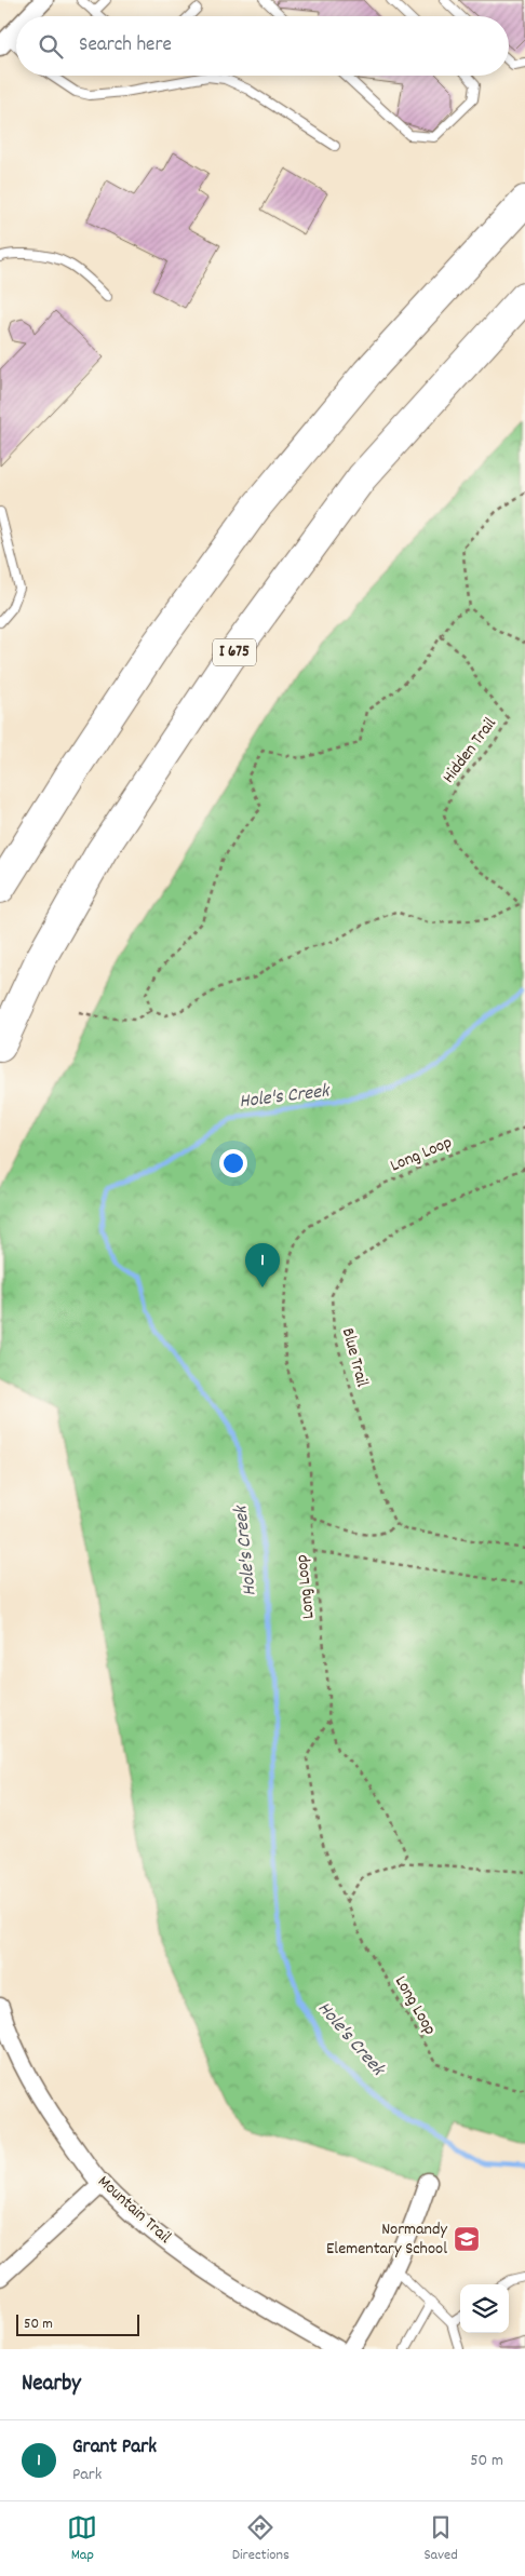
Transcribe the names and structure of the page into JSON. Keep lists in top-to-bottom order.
{
  "streets": {
    "highway": ["I 675"],
    "street": ["Mountain Trail"],
    "path": ["Hidden Trail", "Long Loop", "Blue Trail"]
  },
  "water": ["Hole's Creek"],
  "places": {
    "school or university": ["Normandy Elementary School"]
  },
  "scale_bar": "50 m",
  "page": {
    "search": "Search here",
    "pins": "1",
    "scale": "50 m",
    "heading": "Nearby",
    "list": [
      {
        "mark": "1",
        "name": "Grant Park",
        "note": "Park",
        "value": "50 m"
      }
    ],
    "nav": ["Map", "Directions", "Saved"]
  }
}
